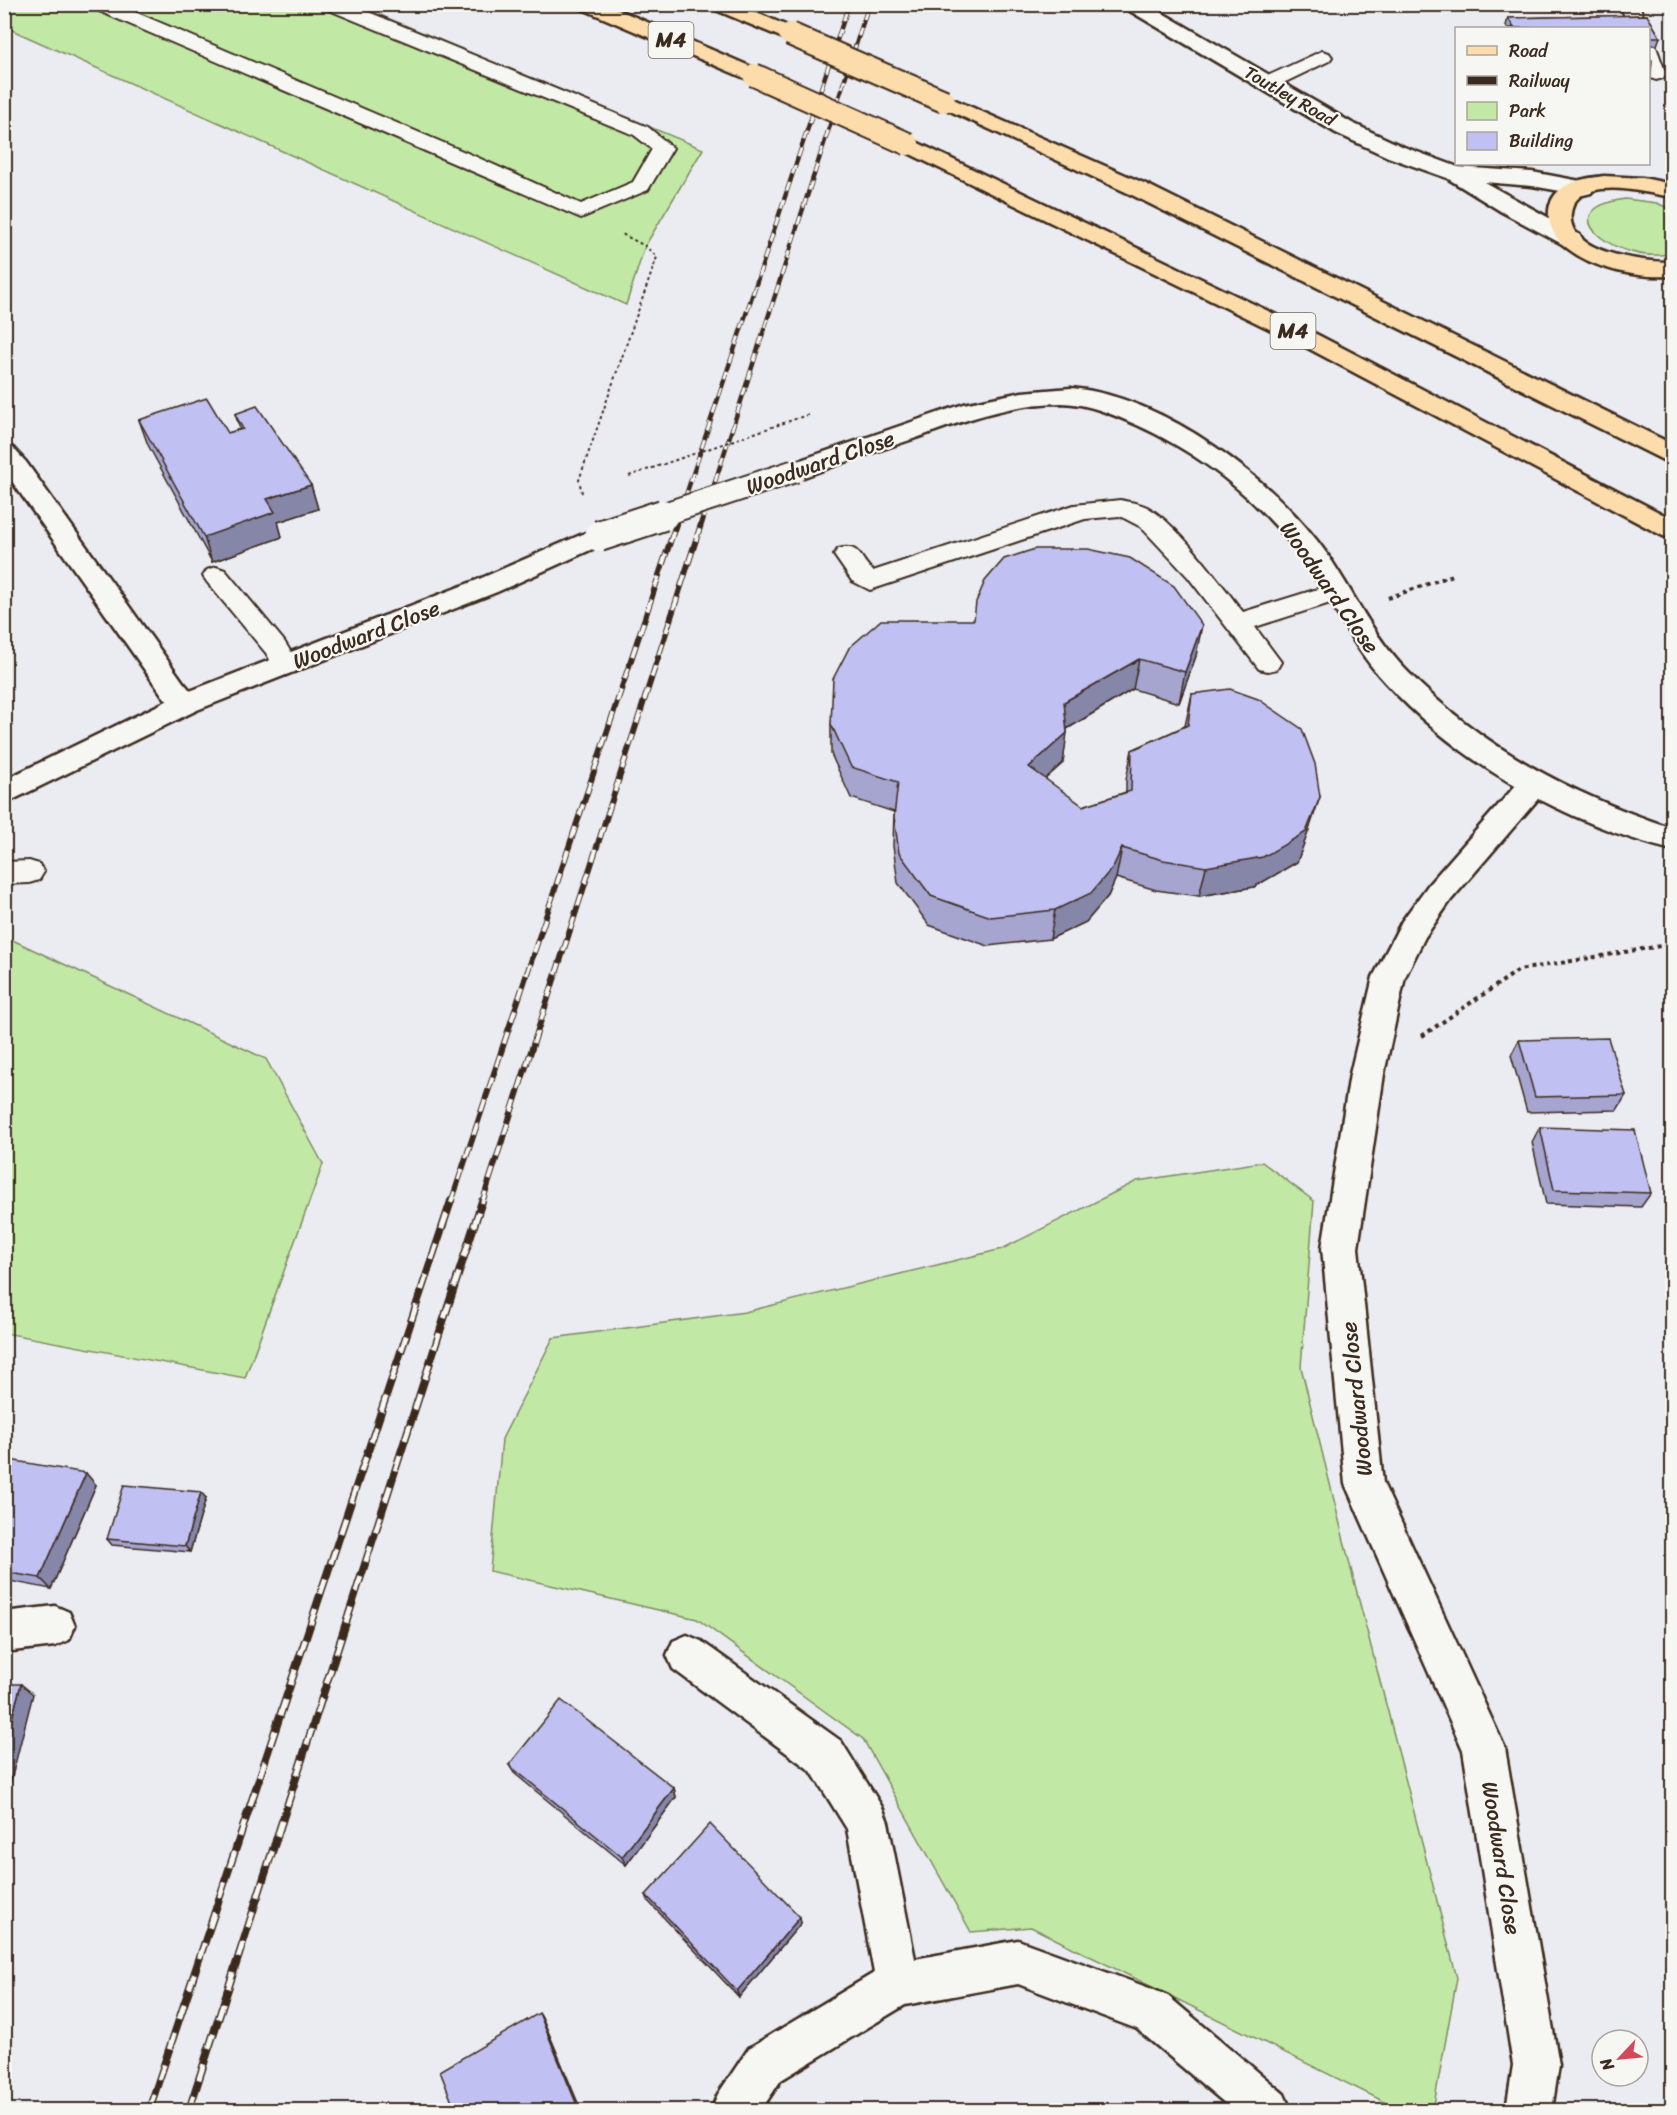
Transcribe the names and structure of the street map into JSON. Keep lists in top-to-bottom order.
{
  "streets": {
    "main road": ["M4"],
    "street": ["Toutley Road", "Woodward Close"]
  },
  "legend": [
    "Road",
    "Railway",
    "Park",
    "Building"
  ],
  "north": "bottom left"
}
